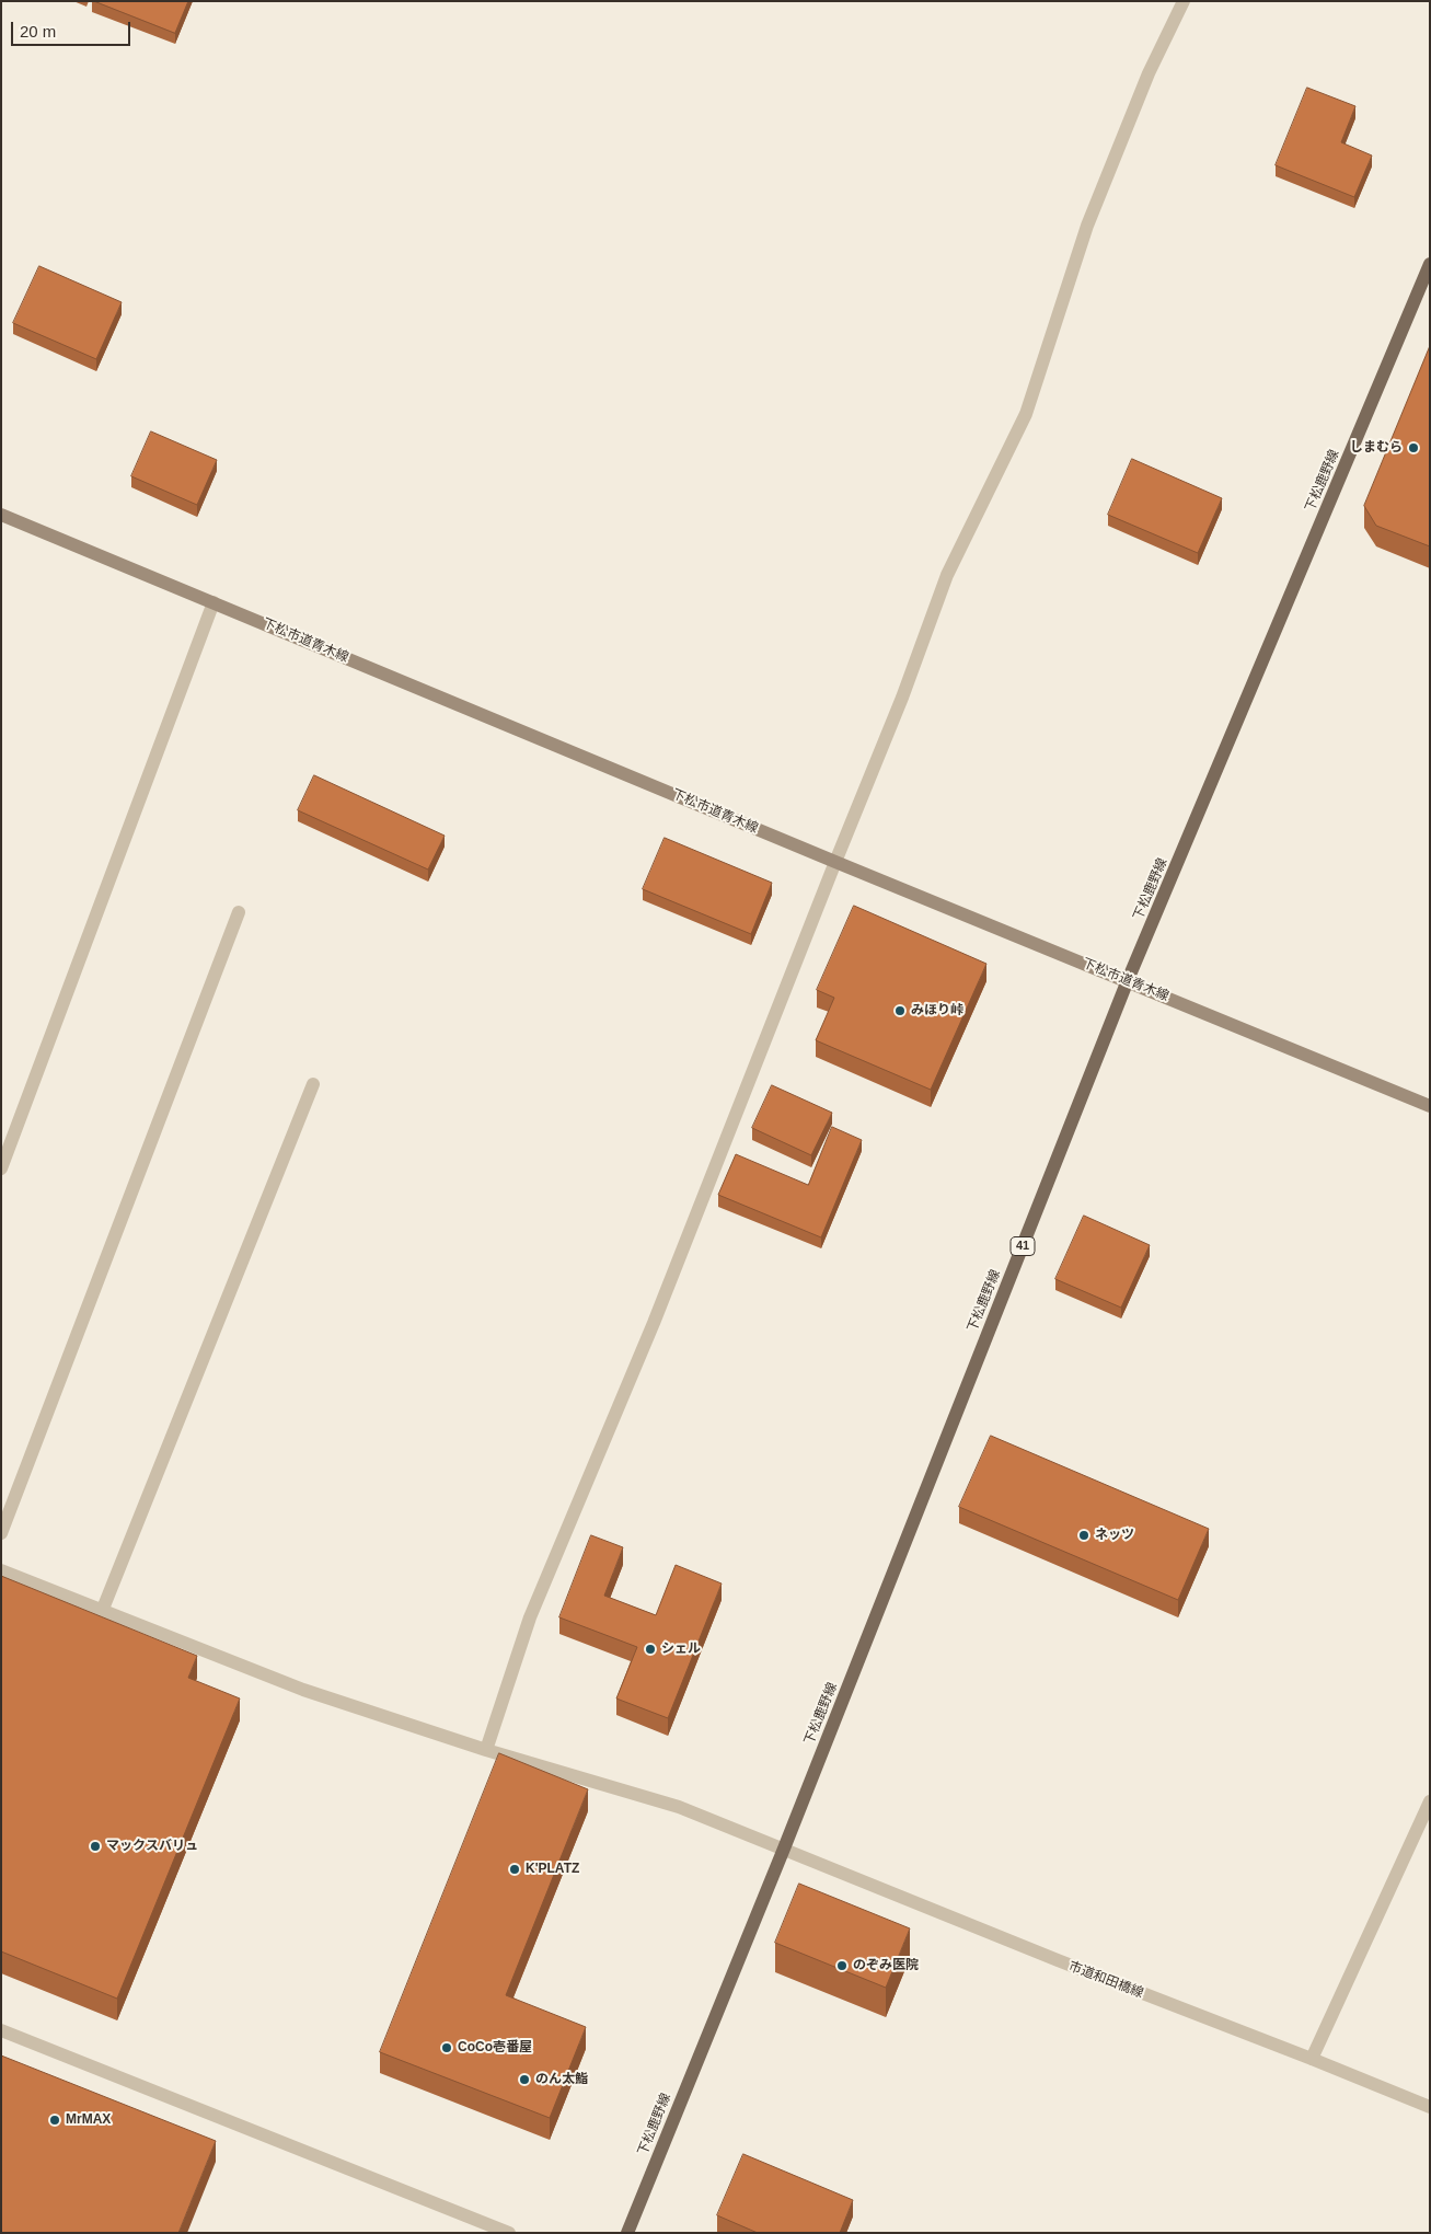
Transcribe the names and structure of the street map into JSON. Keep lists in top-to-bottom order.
{
  "streets": {
    "main road": ["下松鹿野線", "41"],
    "street": ["下松市道青木線", "市道和田橋線"]
  },
  "crossings": [
    ["下松鹿野線", "下松市道青木線"],
    ["下松鹿野線", "市道和田橋線"]
  ],
  "places": [
    "しまむら",
    "みほり峠",
    "ネッツ",
    "シェル",
    "マックスバリュ",
    "K'PLATZ",
    "のぞみ医院",
    "CoCo壱番屋",
    "のん太鮨",
    "MrMAX"
  ],
  "scale_bar": "20 m"
}
